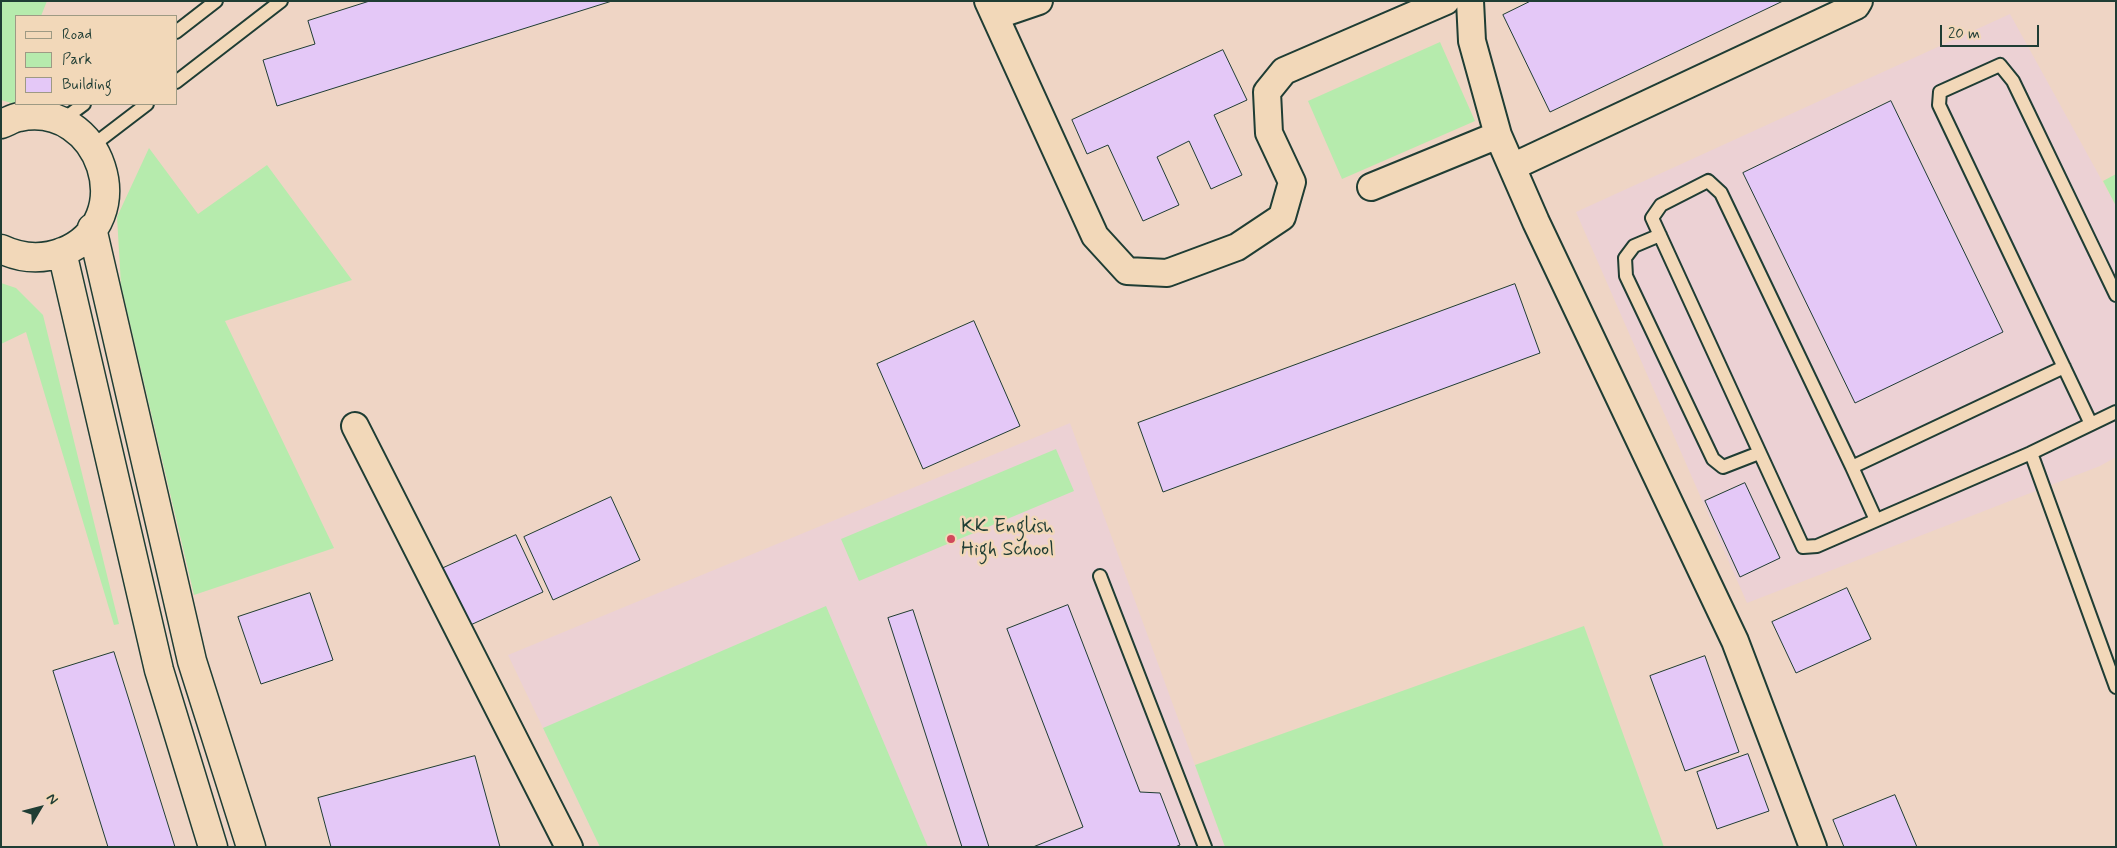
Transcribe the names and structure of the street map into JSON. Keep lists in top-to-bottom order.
{
  "places": ["KK English High School"],
  "legend": ["Road", "Park", "Building"],
  "scale_bar": "20 m",
  "north": "top right"
}
